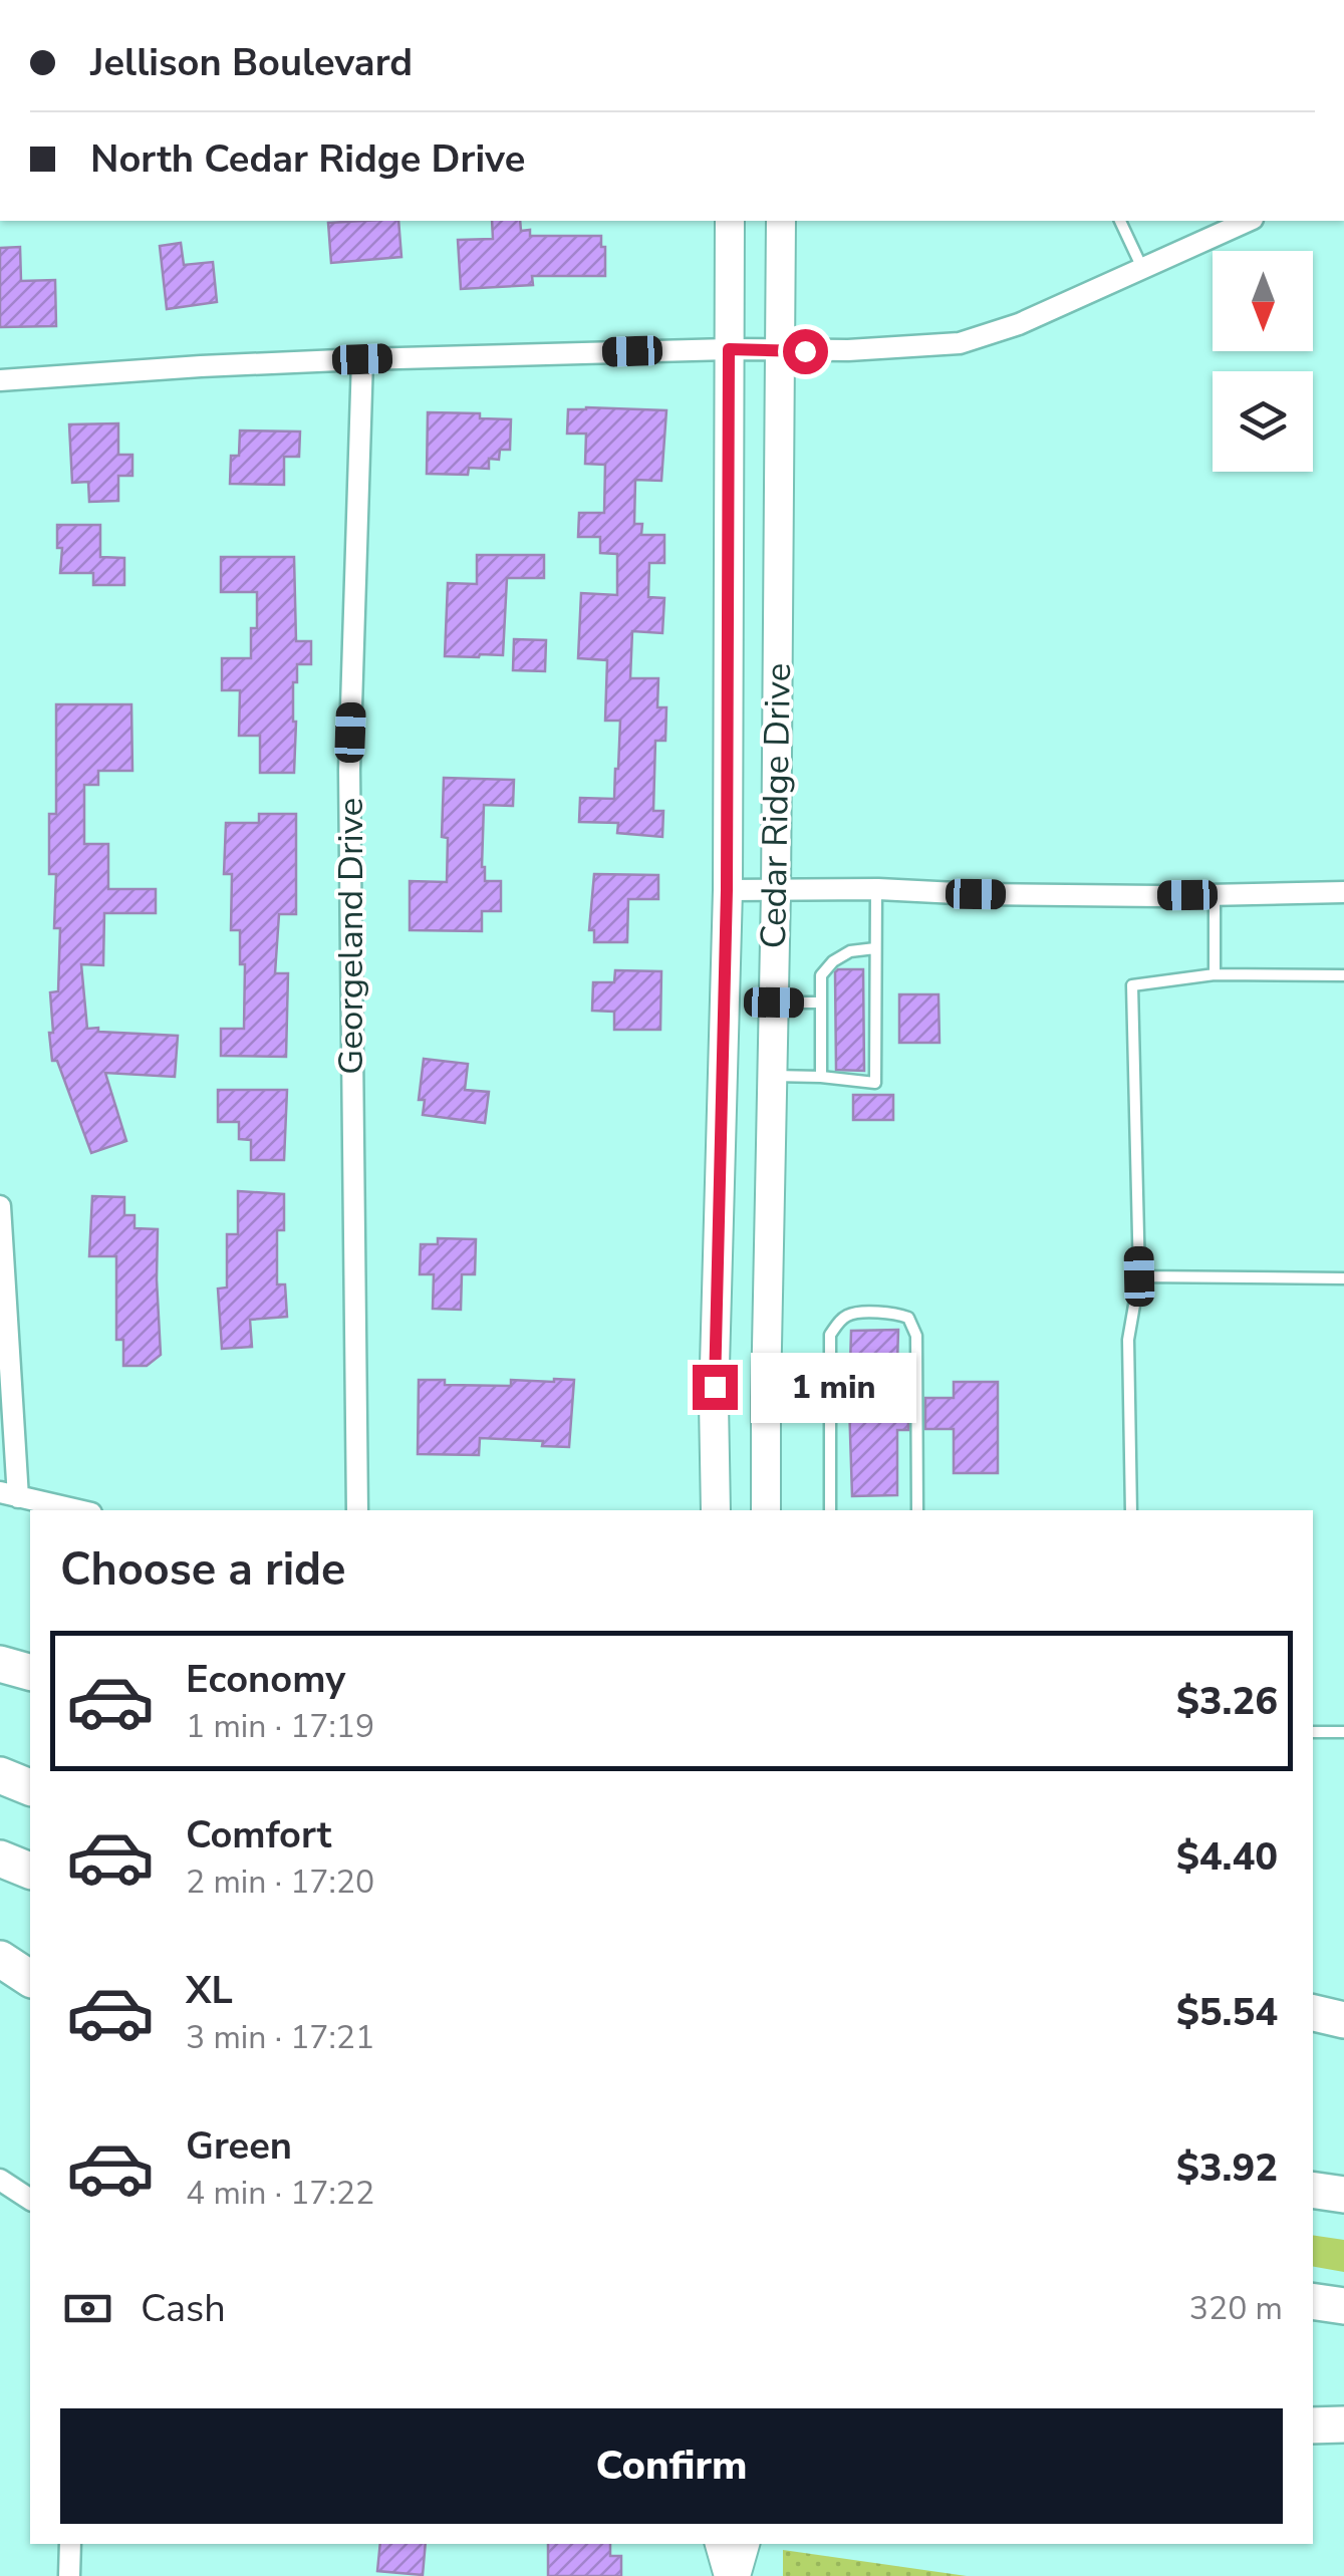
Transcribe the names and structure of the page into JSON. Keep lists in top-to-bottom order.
{
  "streets": {
    "main road": ["Cedar Ridge Drive"],
    "street": ["Georgeland Drive"]
  },
  "north": "bottom",
  "page": {
    "banner": ["Jellison Boulevard", "North Cedar Ridge Drive"],
    "bubble": "1 min",
    "heading": "Choose a ride",
    "list": [
      {
        "name": "Economy",
        "note": "1 min · 17:19",
        "value": "$3.26"
      },
      {
        "name": "Comfort",
        "note": "2 min · 17:20",
        "value": "$4.40"
      },
      {
        "name": "XL",
        "note": "3 min · 17:21",
        "value": "$5.54"
      },
      {
        "name": "Green",
        "note": "4 min · 17:22",
        "value": "$3.92"
      }
    ],
    "pay": ["Cash", "320 m"],
    "buttons": "Confirm"
  }
}
